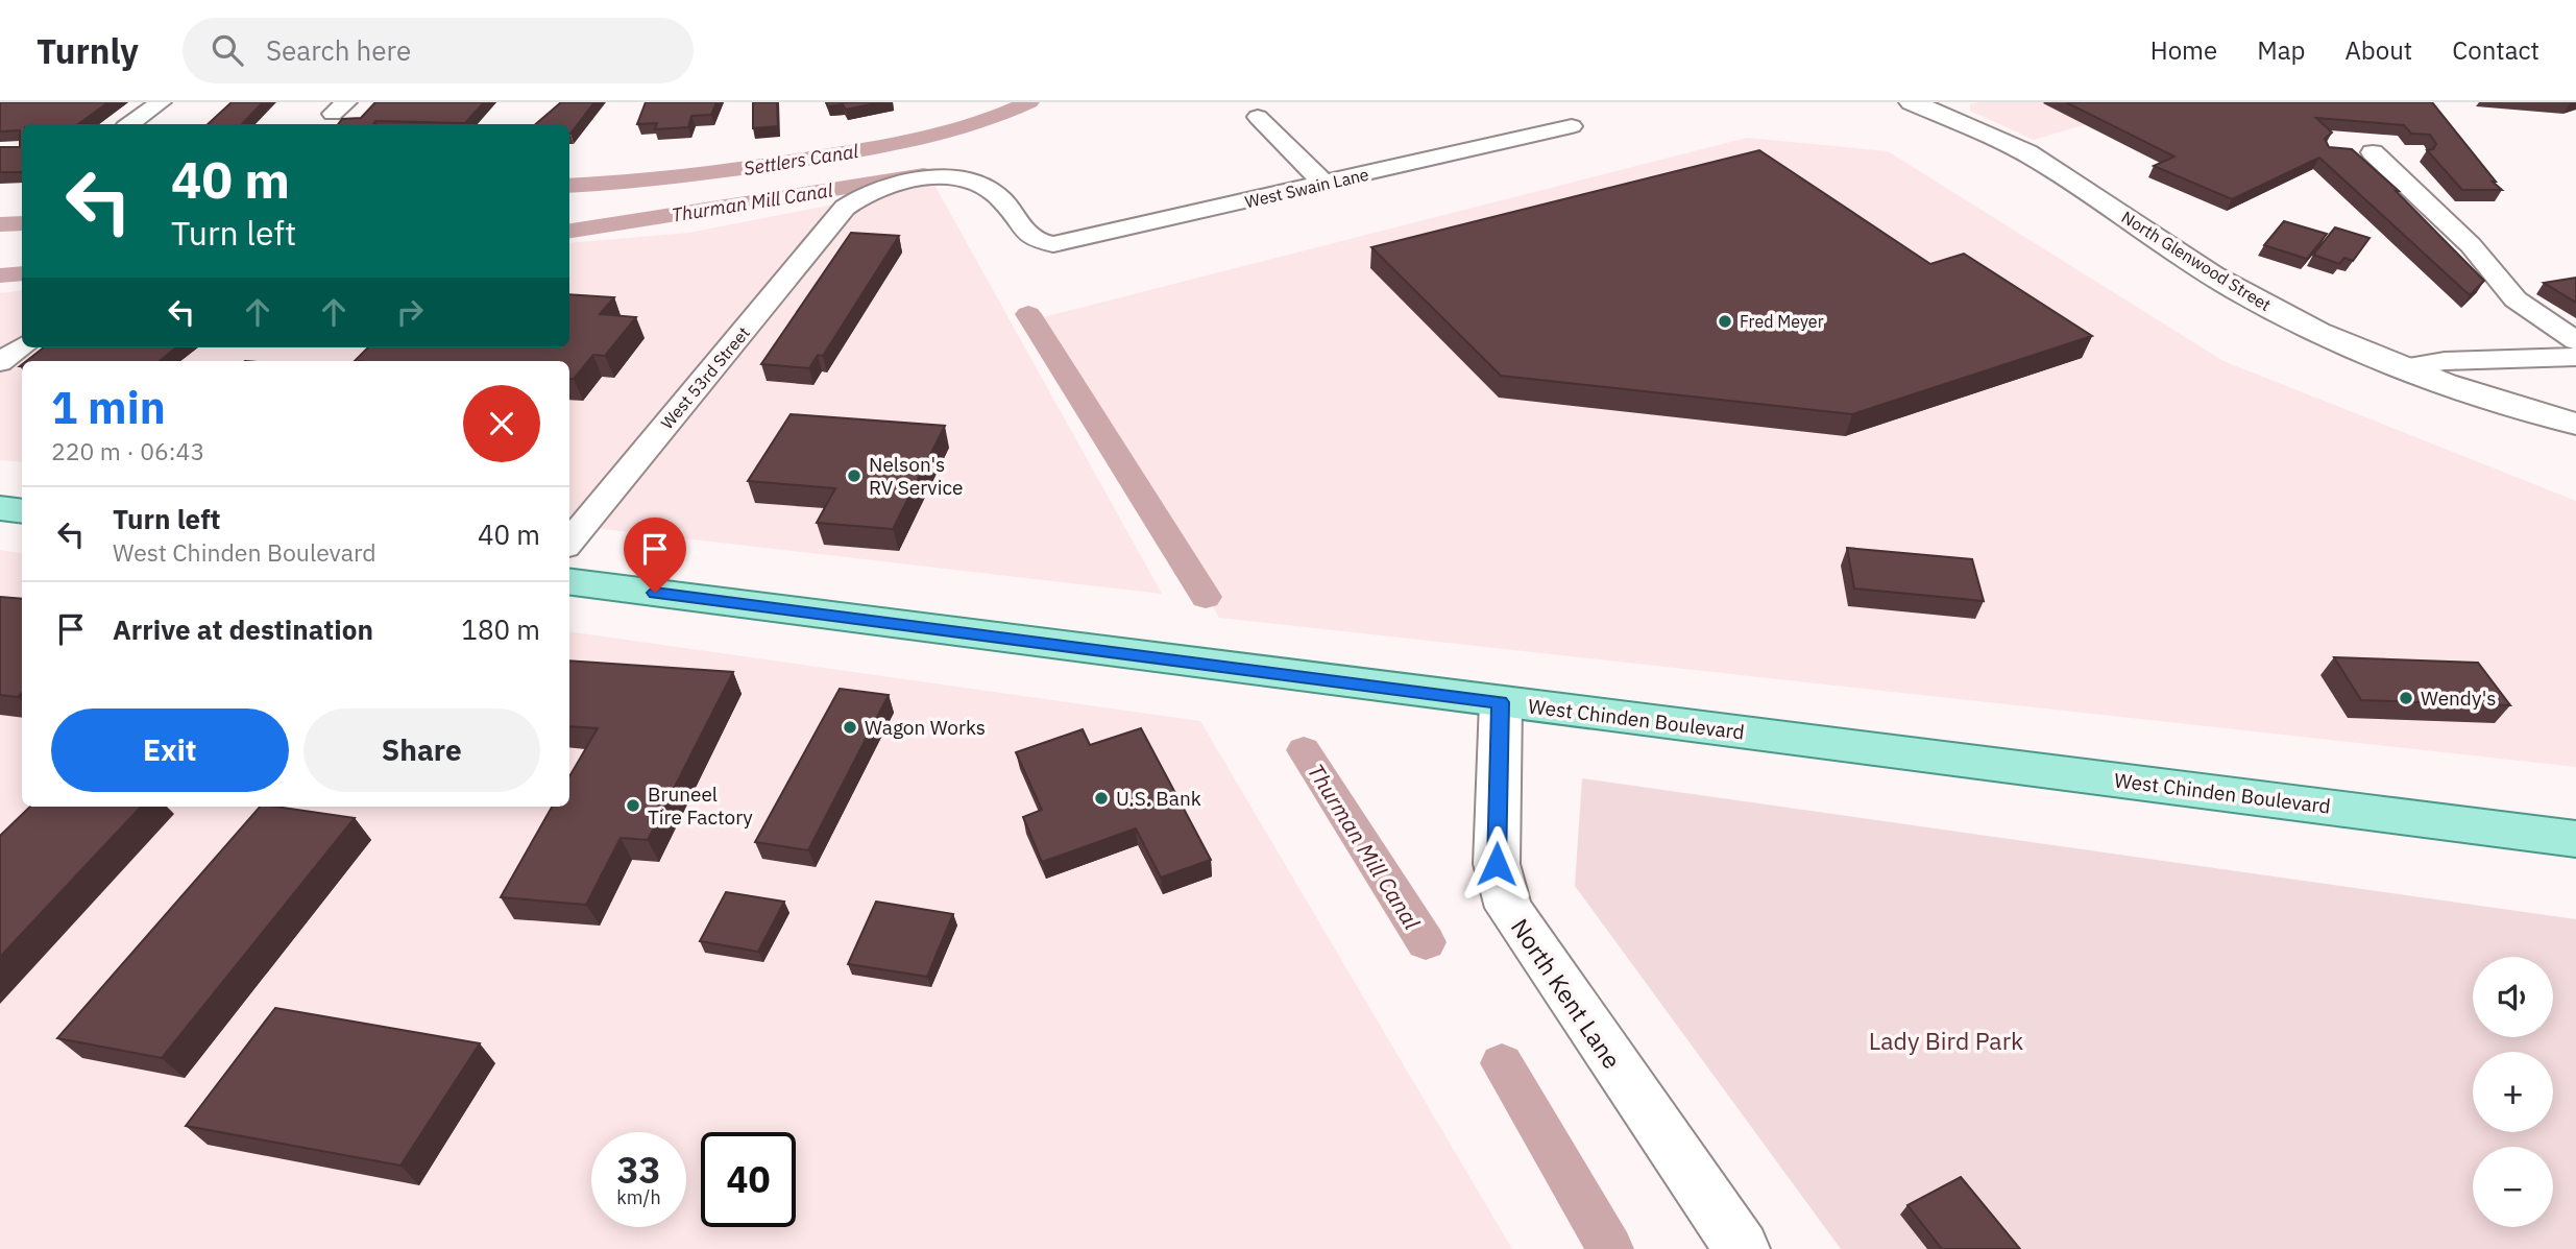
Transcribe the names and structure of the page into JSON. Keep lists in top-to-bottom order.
{
  "streets": {
    "main road": ["North Glenwood Street", "West Chinden Boulevard", "North Kent Lane"],
    "street": ["West Swain Lane", "West 53rd Street"]
  },
  "crossings": [
    ["West Swain Lane", "West 53rd Street"],
    ["West Chinden Boulevard", "North Kent Lane"]
  ],
  "water": ["Settlers Canal", "Thurman Mill Canal"],
  "parks": ["Lady Bird Park"],
  "places": [
    "Fred Meyer",
    "Nelson's RV Service",
    "Wendy's",
    "Wagon Works",
    "U.S. Bank",
    "Bruneel Tire Factory"
  ],
  "page": {
    "header": "Turnly",
    "search": "Search here",
    "nav": [
      "Home",
      "Map",
      "About",
      "Contact"
    ],
    "turn": ["40 m", "Turn left"],
    "heading": ["1 min", "220 m · 06:43"],
    "list": [
      {
        "name": "Turn left",
        "note": "West Chinden Boulevard",
        "value": "40 m"
      },
      {
        "name": "Arrive at destination",
        "value": "180 m"
      }
    ],
    "buttons": ["Exit", "Share"],
    "map_buttons": ["+", "−"],
    "speed": "33 km/h",
    "limit": "40"
  }
}
